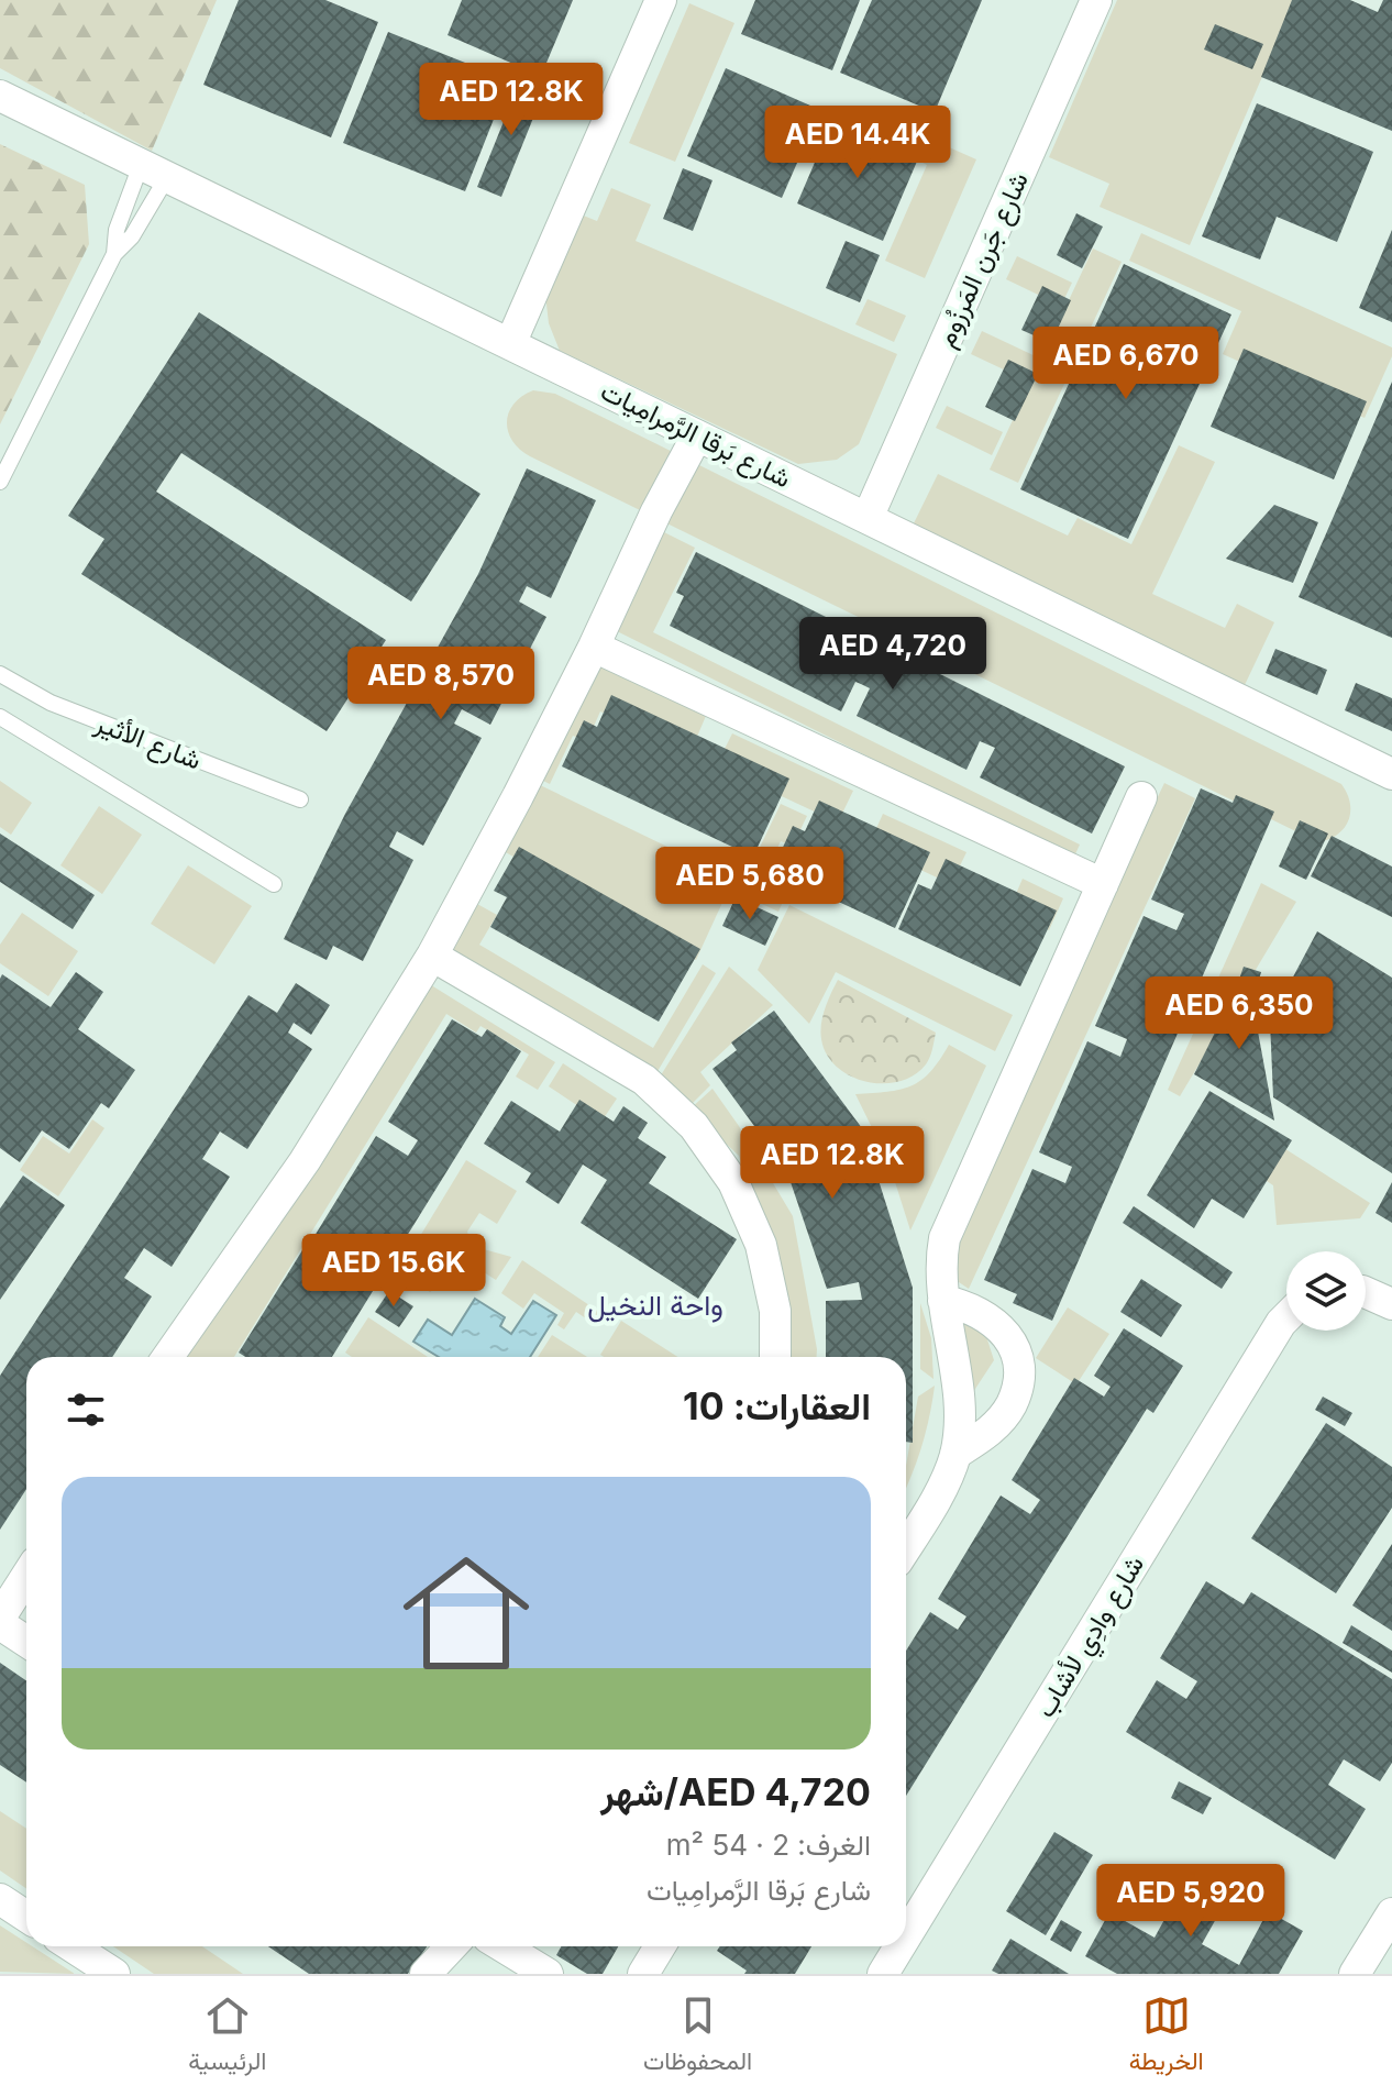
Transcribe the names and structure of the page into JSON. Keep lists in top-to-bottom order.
{
  "streets": {
    "street": ["شارع جَرن المَرزُوم", "شارع بَرقا الرَّمرامِيات", "شارع وادِي لأشاب"],
    "lane": ["شارع الأثير"]
  },
  "crossings": [
    ["شارع جَرن المَرزُوم", "شارع بَرقا الرَّمرامِيات"]
  ],
  "districts": ["واحة النخيل"],
  "page": {
    "price": [
      "AED 12.8K",
      "AED 14.4K",
      "AED 6,670",
      "AED 4,720",
      "AED 8,570",
      "AED 5,680",
      "AED 6,350",
      "AED 12.8K",
      "AED 15.6K",
      "AED 5,920"
    ],
    "heading": "العقارات: 10",
    "list": [
      {
        "name": "AED 4,720/شهر",
        "note": "الغرف: 2 · 54 m² · شارع بَرقا الرَّمرامِيات"
      }
    ],
    "tabs": ["الخريطة", "المحفوظات", "الرئيسية"]
  }
}
